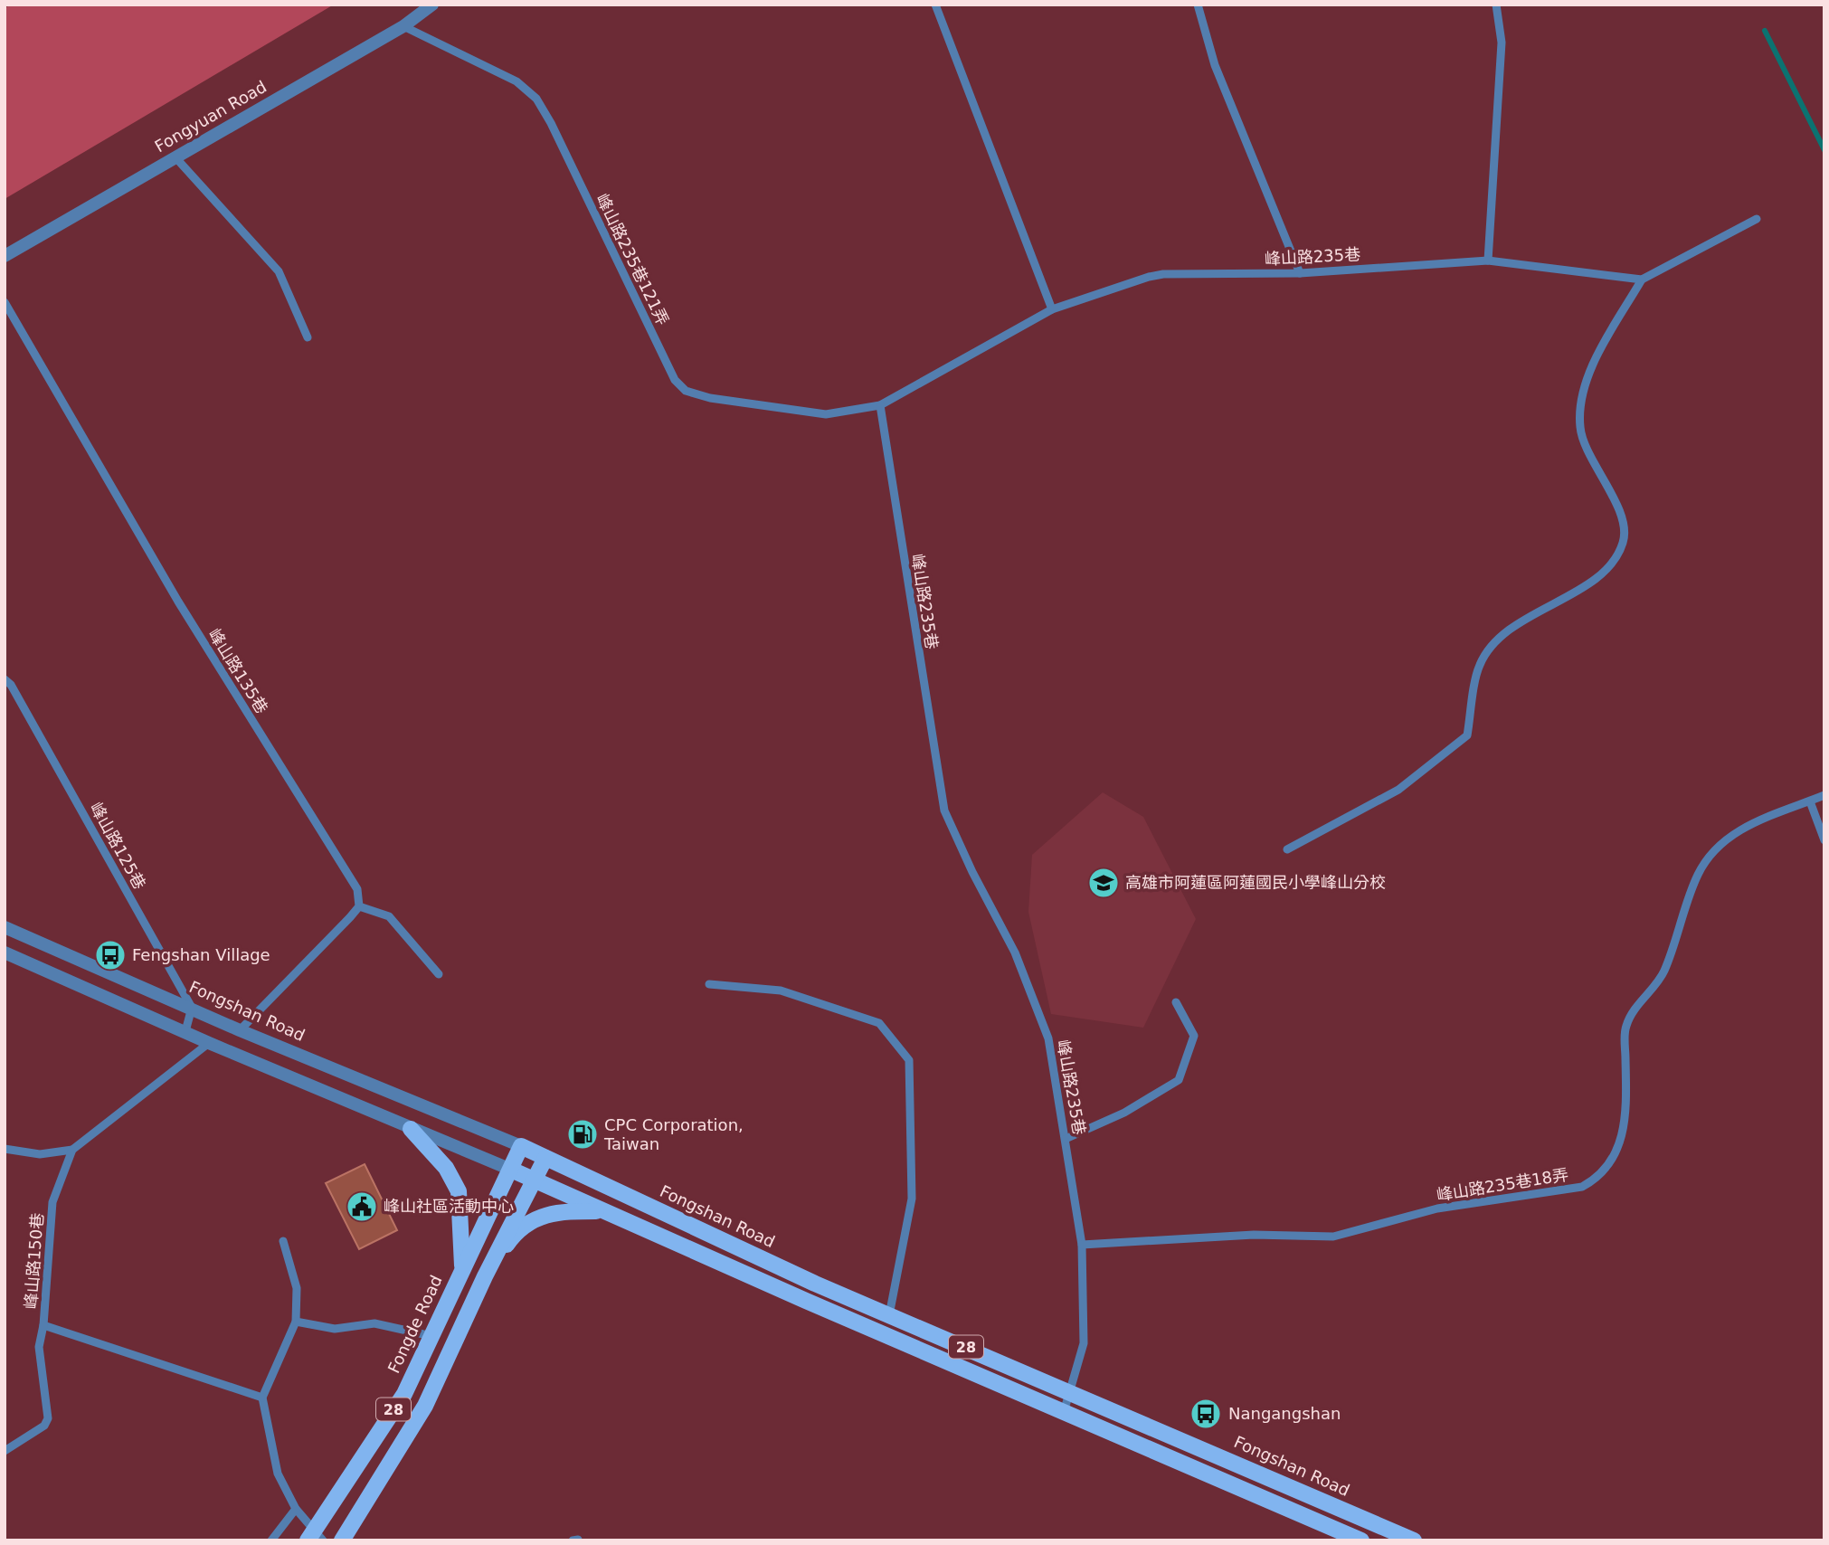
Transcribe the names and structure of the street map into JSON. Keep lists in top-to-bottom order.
{
  "streets": {
    "main road": ["Fongshan Road", "Fongde Road", "28"],
    "street": ["Fongyuan Road"],
    "lane": [
      "峰山路235巷",
      "峰山路235巷121弄",
      "峰山路135巷",
      "峰山路125巷",
      "峰山路235巷18弄",
      "峰山路150巷"
    ]
  },
  "crossings": [
    ["Fongyuan Road", "峰山路235巷121弄"],
    ["峰山路235巷", "峰山路235巷121弄"],
    ["峰山路235巷", "Fongshan Road"],
    ["峰山路235巷", "峰山路235巷18弄"],
    ["峰山路235巷", "28"],
    ["峰山路125巷", "Fongshan Road"],
    ["Fongshan Road", "Fongde Road"],
    ["Fongshan Road", "28"],
    ["Fongde Road", "28"]
  ],
  "places": {
    "school or university": ["高雄市阿蓮區阿蓮國民小學峰山分校"],
    "bus stop": ["Fengshan Village", "Nangangshan"],
    "fuel station": ["CPC Corporation, Taiwan"],
    "public building": ["峰山社區活動中心"]
  }
}
